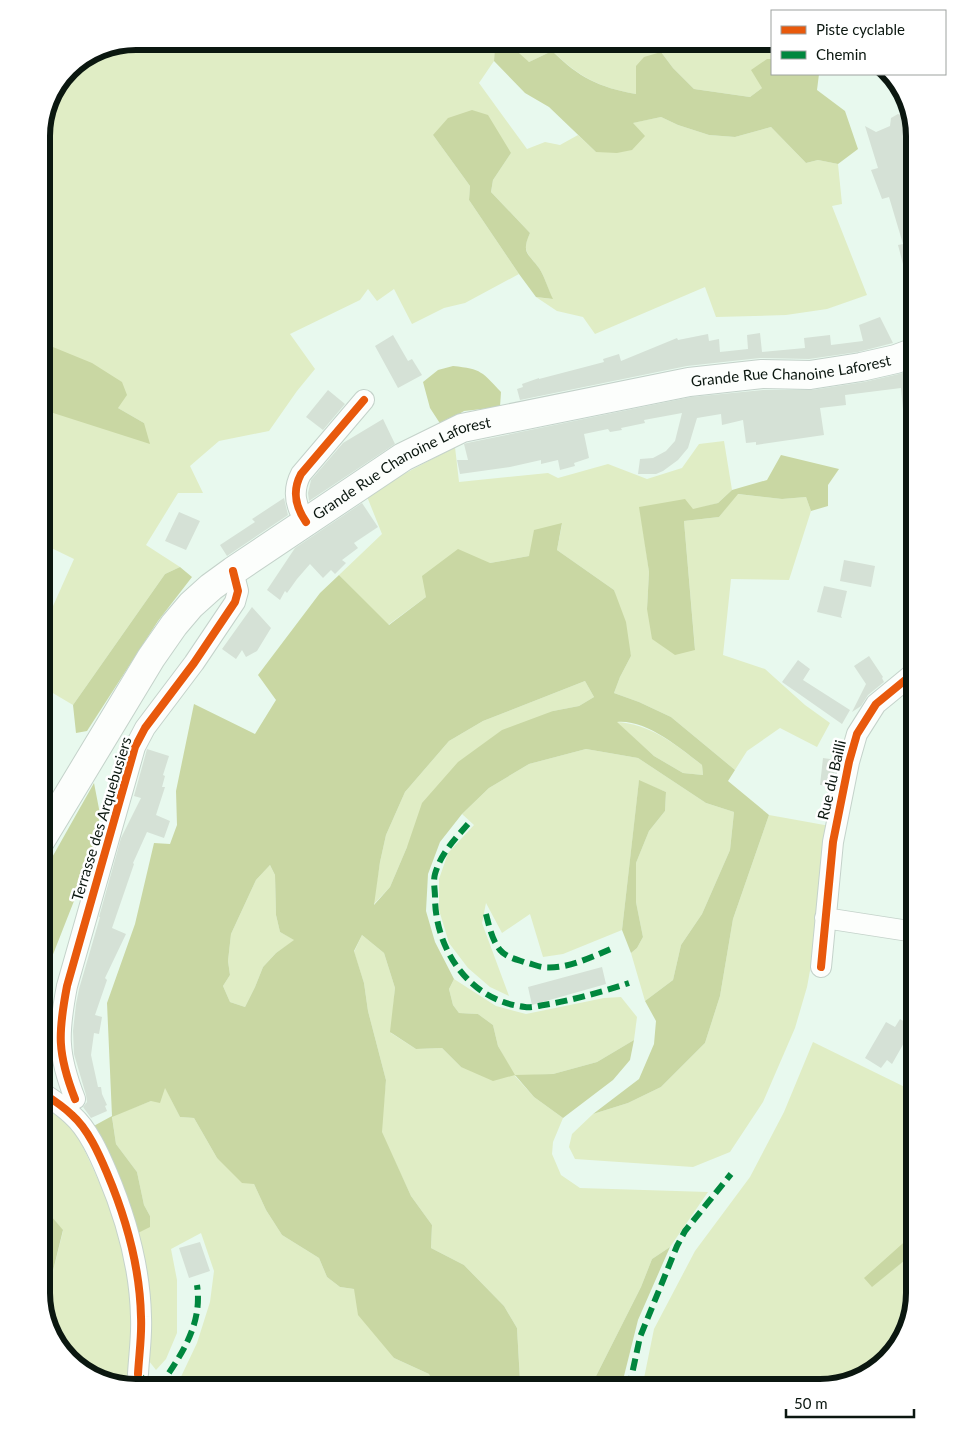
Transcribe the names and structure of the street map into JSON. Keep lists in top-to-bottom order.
{
  "streets": {
    "main road": ["Grande Rue Chanoine Laforest"],
    "street": ["Rue du Bailli", "Terrasse des Arquebusiers"]
  },
  "crossings": [
    ["Grande Rue Chanoine Laforest", "Terrasse des Arquebusiers"]
  ],
  "legend": ["Piste cyclable", "Chemin"],
  "scale_bar": "50 m"
}
